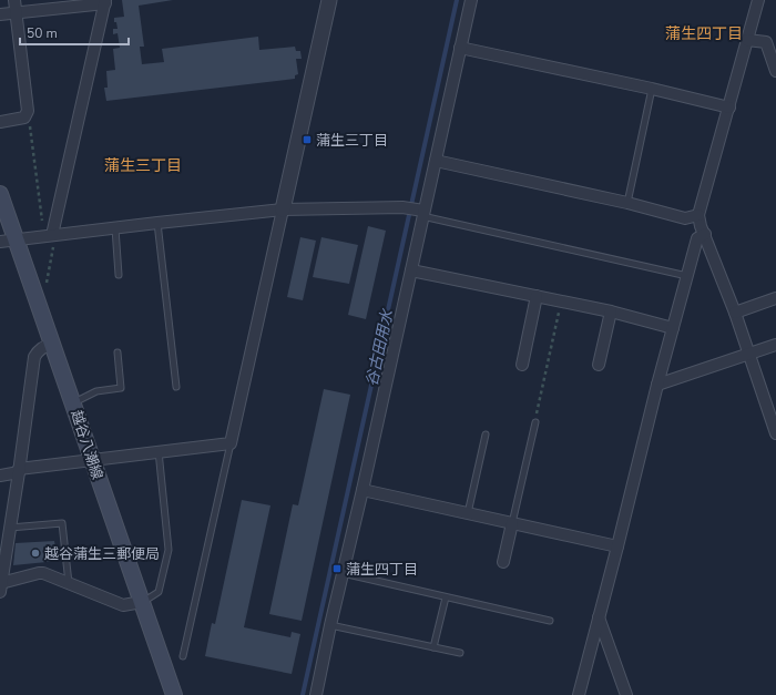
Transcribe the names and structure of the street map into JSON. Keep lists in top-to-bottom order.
{
  "streets": {
    "main road": ["越谷八潮線"]
  },
  "districts": ["蒲生四丁目", "蒲生三丁目"],
  "water": ["谷古田用水"],
  "places": {
    "transit": ["蒲生三丁目", "蒲生四丁目"],
    "other": ["越谷蒲生三郵便局"]
  },
  "scale_bar": "50 m"
}
